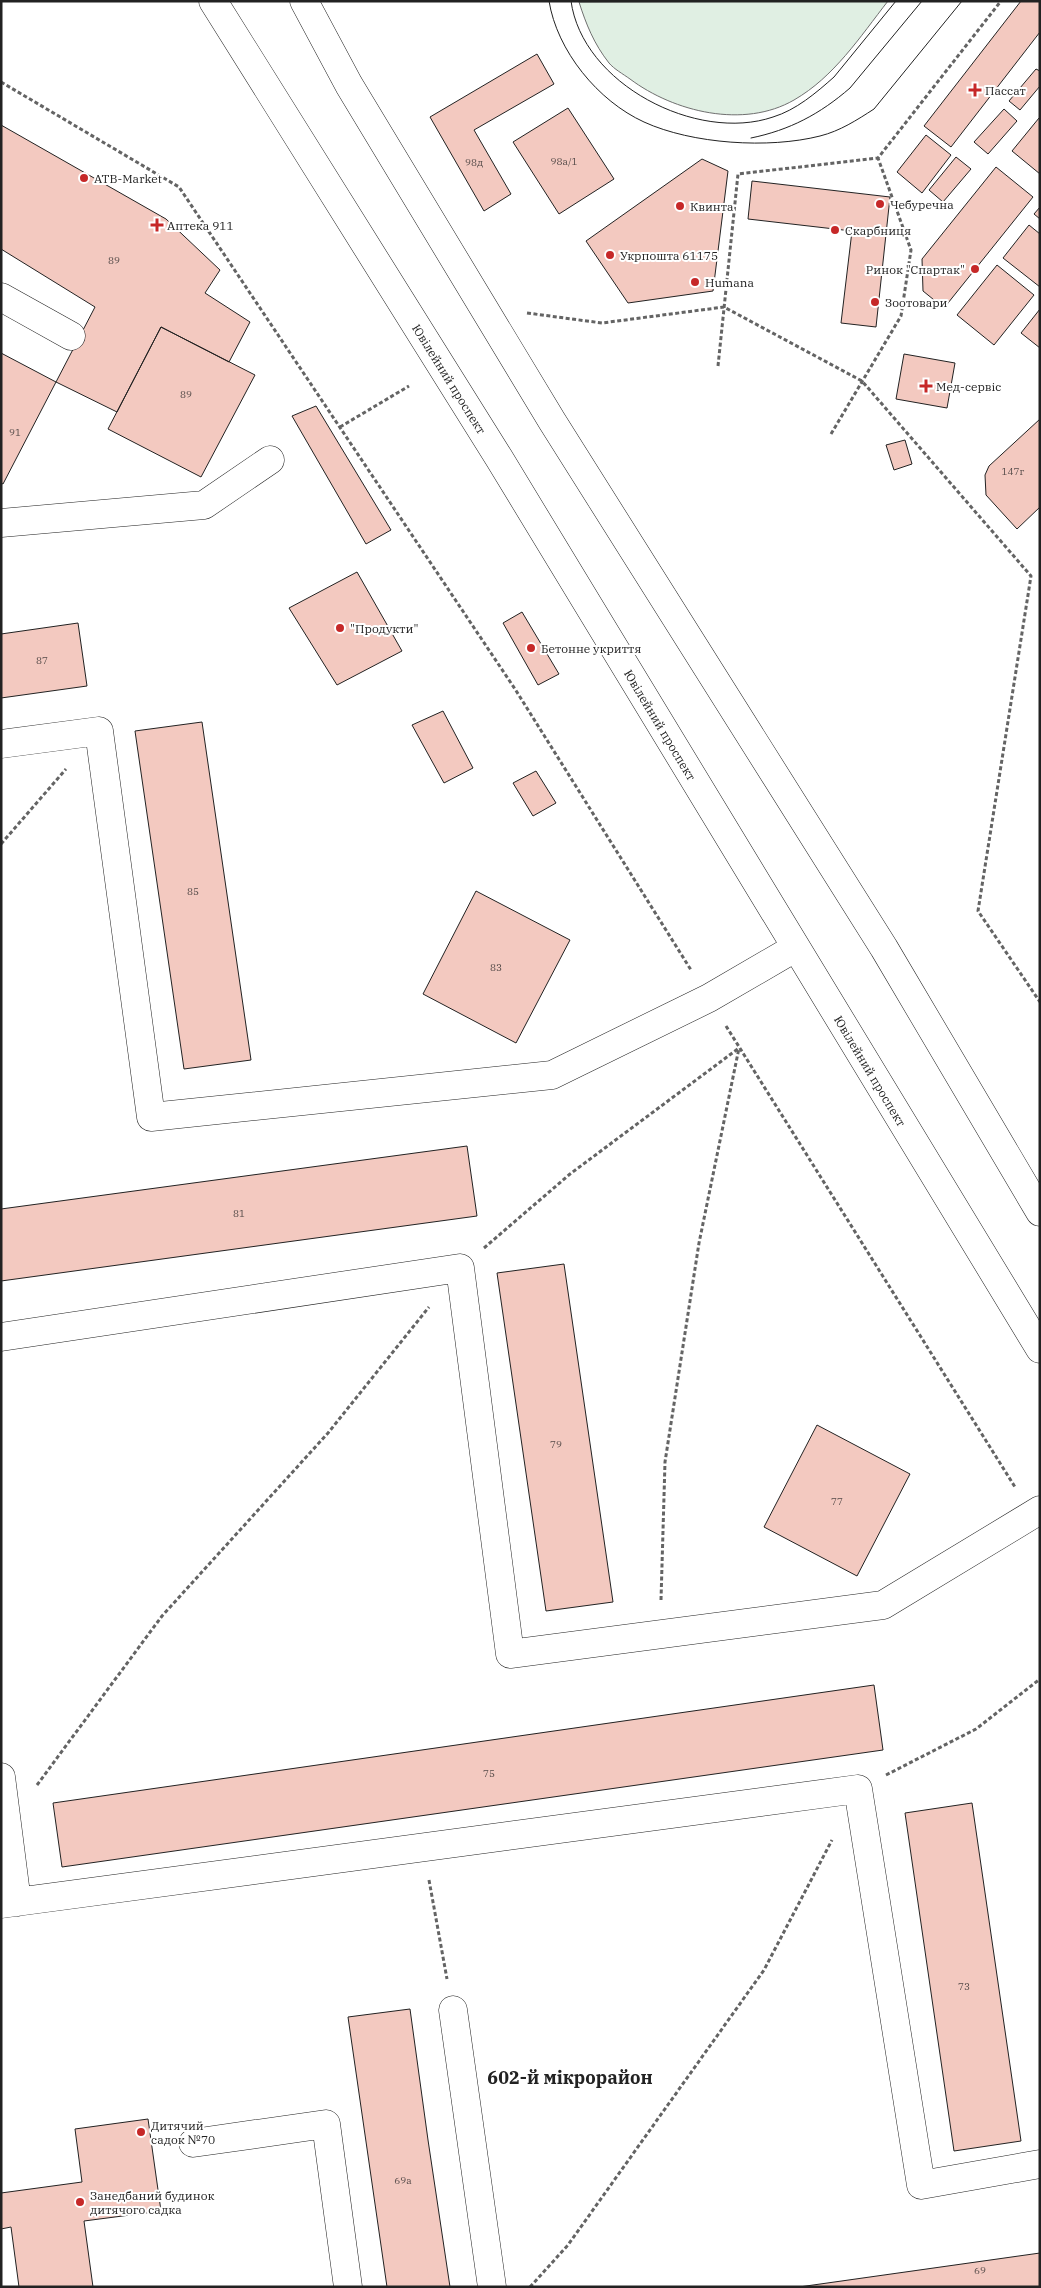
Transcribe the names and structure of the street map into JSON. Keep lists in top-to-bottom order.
{
  "streets": {
    "main road": ["Ювілейний проспект"]
  },
  "districts": ["602-й мікрорайон"],
  "places": {
    "health": ["Пассат", "Аптека 911", "Мед-сервіс"],
    "other": [
      "ATB-Market",
      "Чебуречна",
      "Квинта",
      "Скарбниця",
      "Укрпошта 61175",
      "Ринок \"Спартак\"",
      "Humana",
      "Зоотовари",
      "\"Продукти\"",
      "Бетонне укриття",
      "Дитячий садок №70",
      "Занедбаний будинок дитячого садка"
    ]
  },
  "house_numbers": [
    "98а/1",
    "98д",
    "89",
    "89",
    "91",
    "147г",
    "87",
    "85",
    "83",
    "81",
    "79",
    "77",
    "75",
    "73",
    "69а",
    "69"
  ]
}
